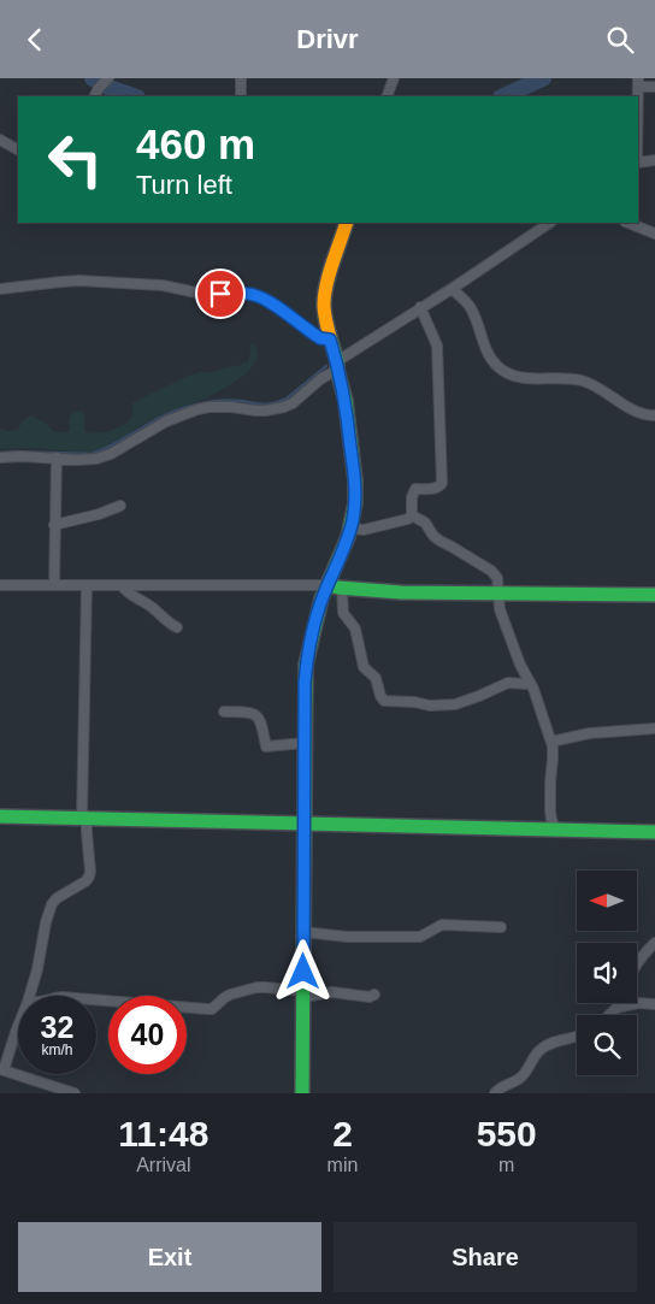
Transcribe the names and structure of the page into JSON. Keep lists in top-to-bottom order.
{
  "north": "left",
  "page": {
    "header": "Drivr",
    "turn": ["460 m", "Turn left"],
    "speed": "32 km/h",
    "limit": "40",
    "eta": [
      "11:48",
      "Arrival",
      "2",
      "min",
      "550",
      "m"
    ],
    "buttons": ["Exit", "Share"]
  }
}
